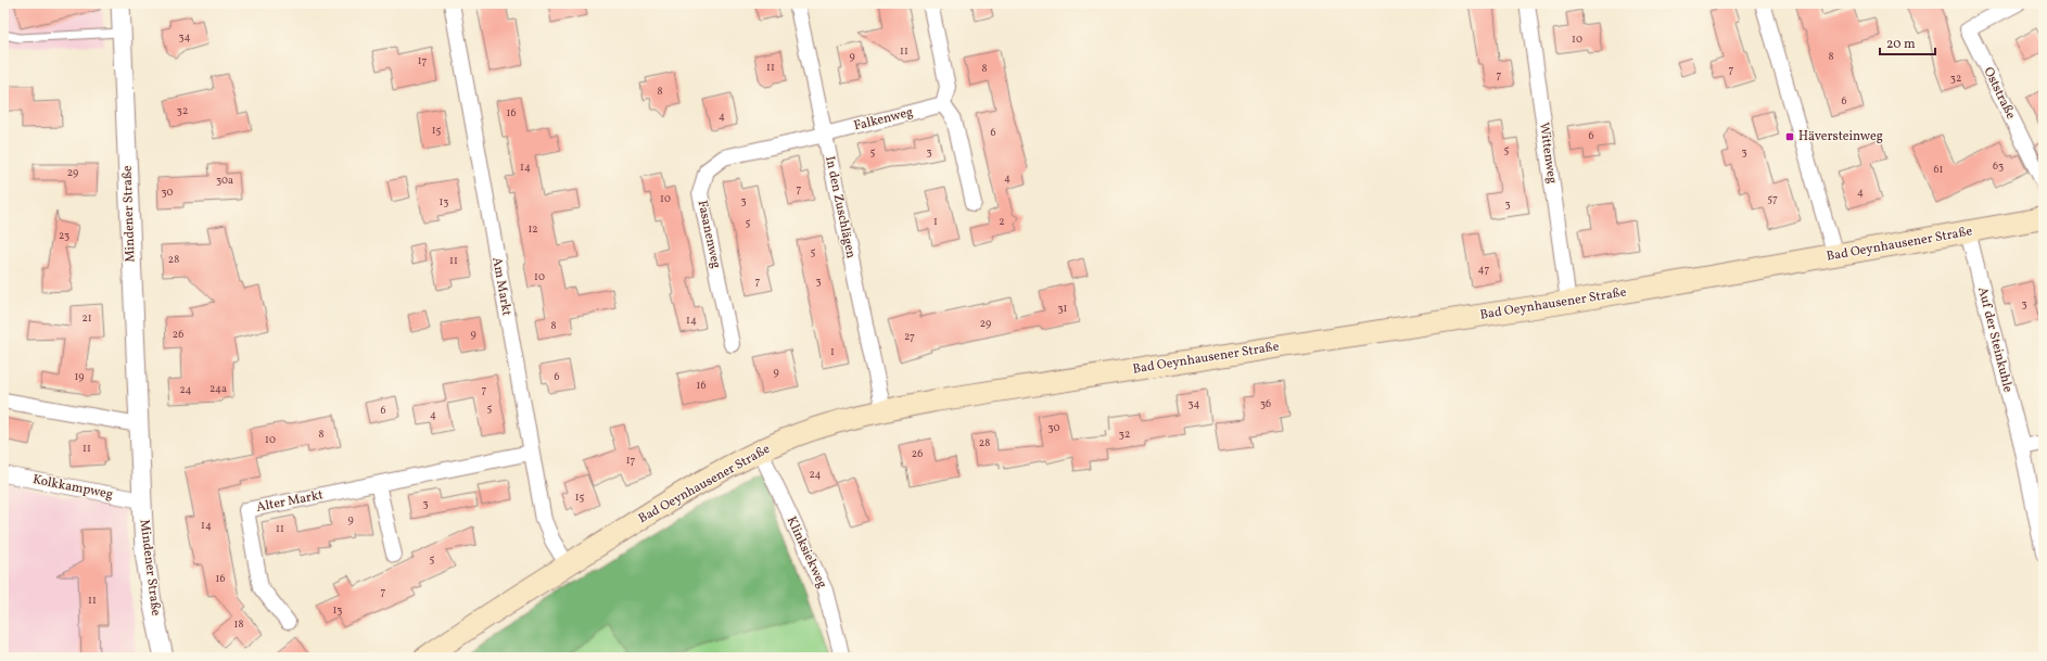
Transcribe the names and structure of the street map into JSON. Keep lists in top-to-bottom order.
{
  "streets": {
    "main road": ["Bad Oeynhausener Straße"],
    "street": [
      "Oststraße",
      "Falkenweg",
      "Wittenweg",
      "In den Zuschlägen",
      "Mindener Straße",
      "Fasanenweg",
      "Am Markt",
      "Auf der Steinkuhle",
      "Kolkkampweg",
      "Alter Markt",
      "Klinksiekweg"
    ]
  },
  "crossings": [
    ["Falkenweg", "In den Zuschlägen"],
    ["Falkenweg", "Fasanenweg"],
    ["Wittenweg", "Bad Oeynhausener Straße"],
    ["In den Zuschlägen", "Fasanenweg"],
    ["In den Zuschlägen", "Bad Oeynhausener Straße"],
    ["Mindener Straße", "Kolkkampweg"],
    ["Bad Oeynhausener Straße", "Am Markt"],
    ["Bad Oeynhausener Straße", "Auf der Steinkuhle"],
    ["Bad Oeynhausener Straße", "Klinksiekweg"],
    ["Am Markt", "Alter Markt"]
  ],
  "places": {
    "transit": ["Häversteinweg"]
  },
  "house_numbers": [
    "34",
    "10",
    "11",
    "9",
    "8",
    "17",
    "11",
    "8",
    "7",
    "7",
    "32",
    "8",
    "6",
    "32",
    "16",
    "4",
    "15",
    "6",
    "6",
    "5",
    "5",
    "3",
    "3",
    "63",
    "14",
    "61",
    "29",
    "4",
    "30a",
    "7",
    "30",
    "4",
    "10",
    "57",
    "3",
    "13",
    "3",
    "1",
    "2",
    "5",
    "12",
    "23",
    "5",
    "28",
    "11",
    "47",
    "10",
    "7",
    "3",
    "3",
    "31",
    "21",
    "14",
    "29",
    "8",
    "26",
    "9",
    "27",
    "1",
    "9",
    "19",
    "6",
    "16",
    "24a",
    "24",
    "7",
    "34",
    "36",
    "5",
    "6",
    "4",
    "30",
    "8",
    "32",
    "10",
    "28",
    "11",
    "26",
    "17",
    "24",
    "15",
    "3",
    "9",
    "14",
    "11",
    "5",
    "16",
    "7",
    "11",
    "13",
    "18"
  ],
  "scale_bar": "20 m"
}
